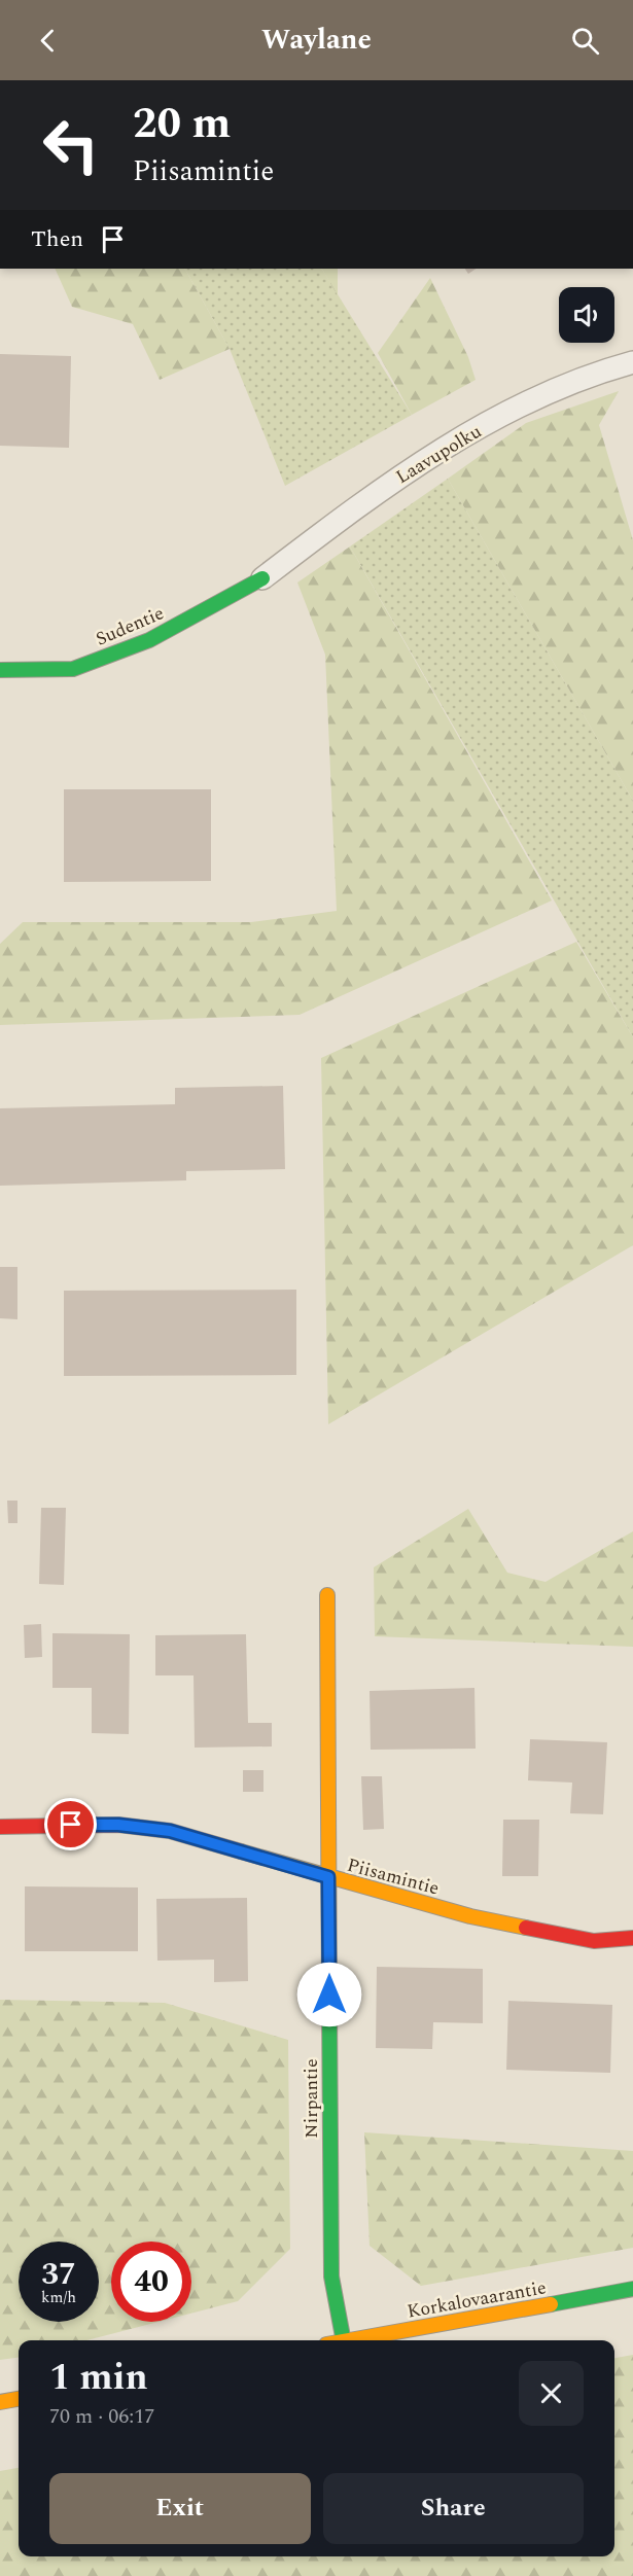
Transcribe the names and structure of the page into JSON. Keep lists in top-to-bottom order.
{
  "streets": {
    "street": [
      "Sudentie",
      "Piisamintie",
      "Nirpantie",
      "Korkalovaarantie"
    ],
    "lane": ["Laavupolku"]
  },
  "crossings": [
    ["Laavupolku", "Sudentie"],
    ["Piisamintie", "Nirpantie"]
  ],
  "page": {
    "header": "Waylane",
    "turn": ["20 m", "Piisamintie"],
    "then": "Then",
    "speed": "37 km/h",
    "limit": "40",
    "heading": ["1 min", "70 m · 06:17"],
    "buttons": ["Exit", "Share"]
  }
}
